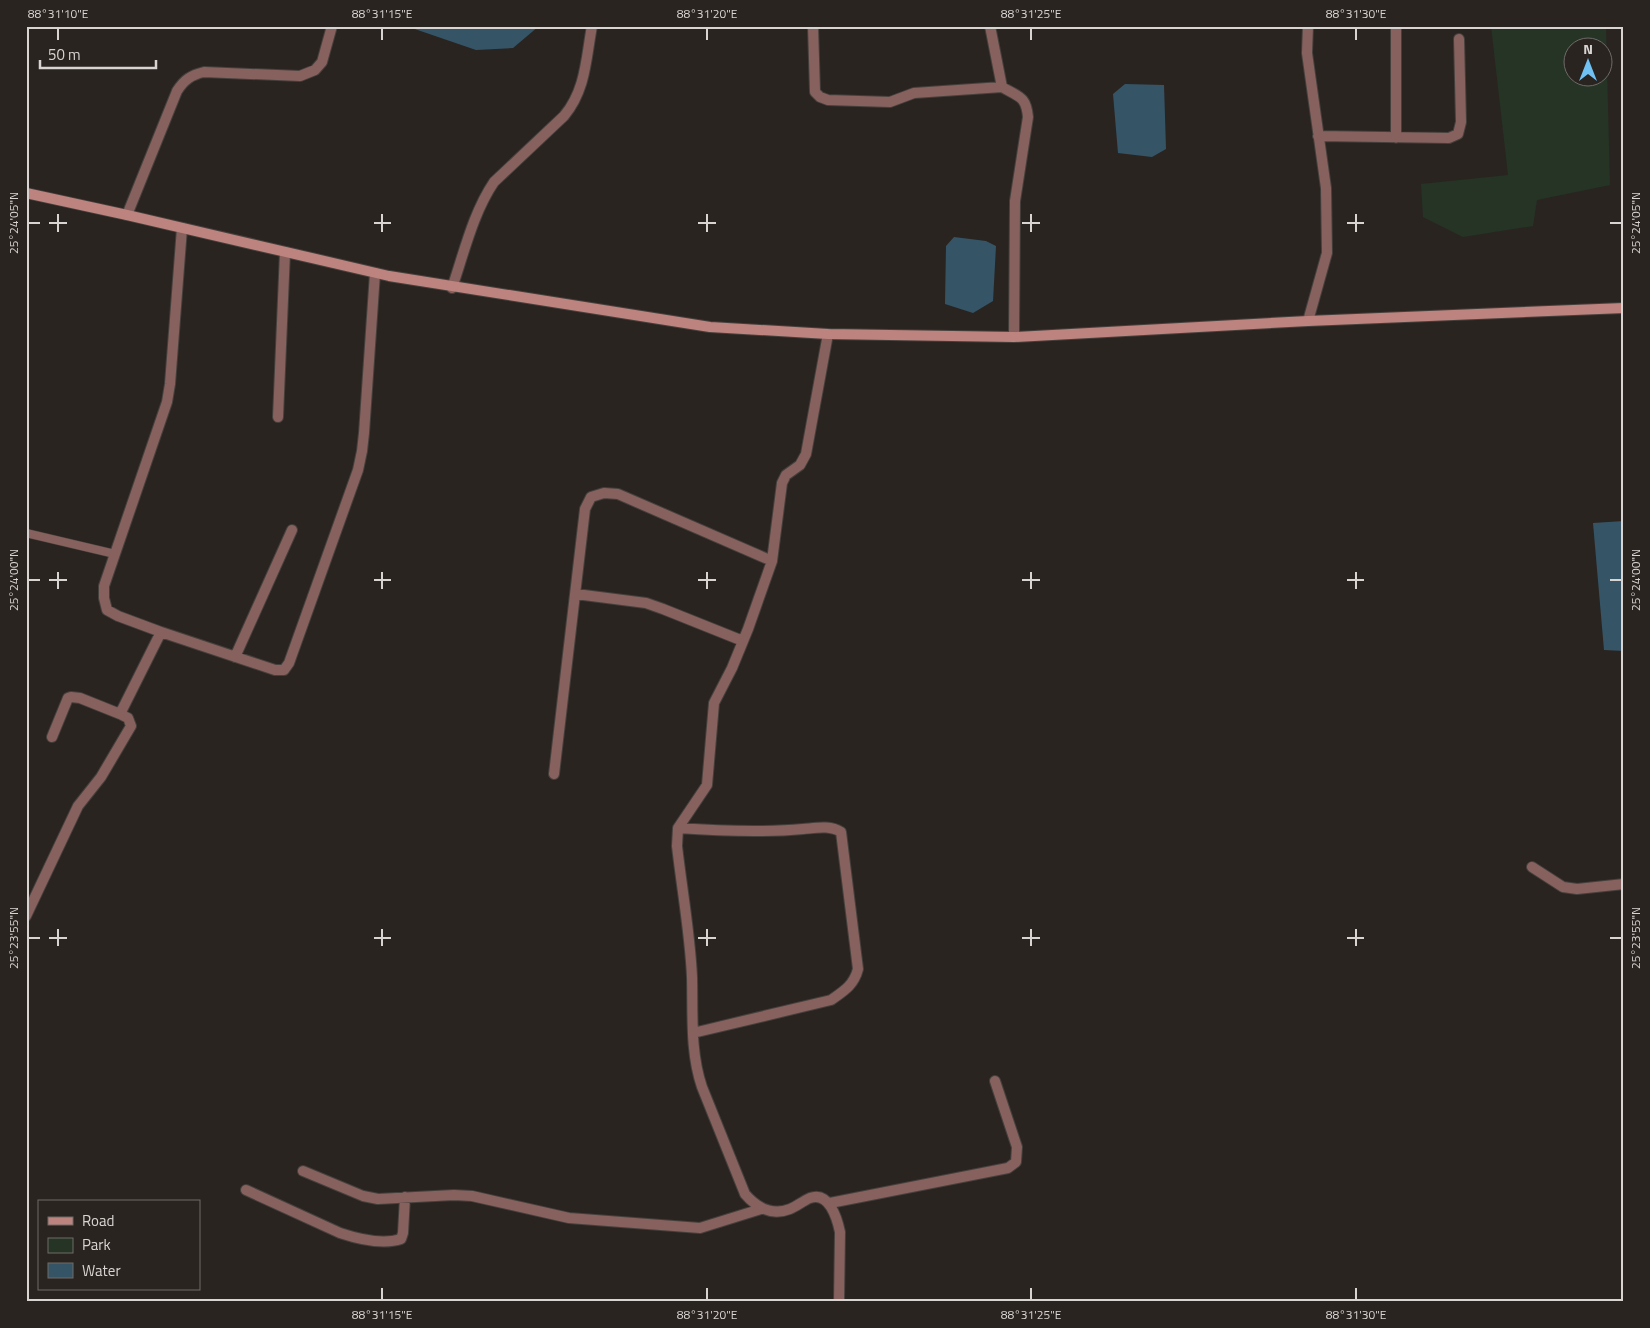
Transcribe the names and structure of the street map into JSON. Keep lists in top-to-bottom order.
{
  "legend": ["Road", "Park", "Water"],
  "scale_bar": "50 m",
  "north": "top",
  "coordinates": [
    "88°31'10\"E",
    "88°31'15\"E",
    "88°31'20\"E",
    "88°31'25\"E",
    "88°31'30\"E",
    "25°24'05\"N",
    "25°24'00\"N",
    "25°23'55\"N"
  ]
}
